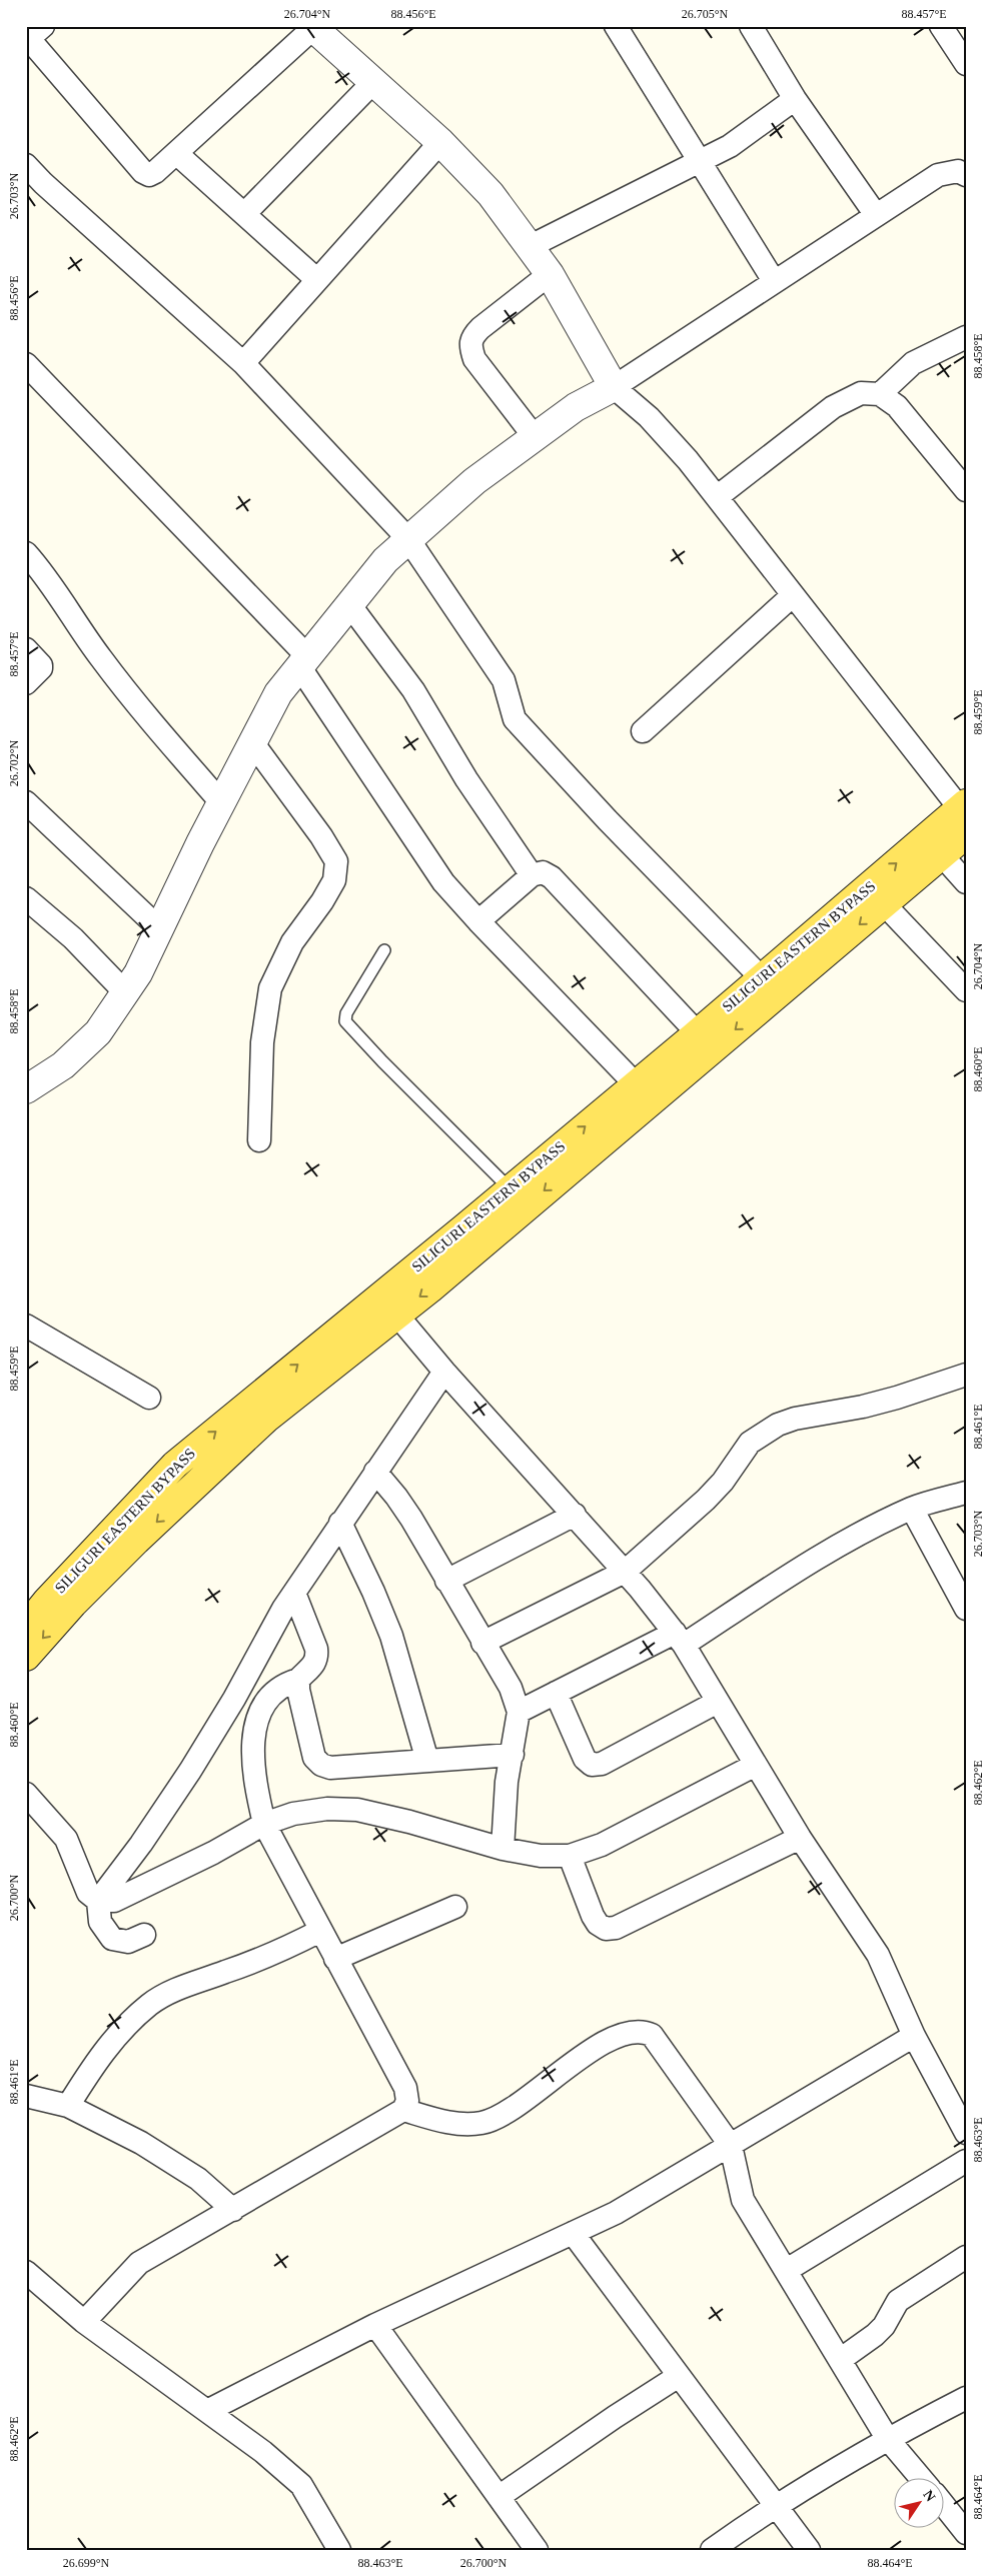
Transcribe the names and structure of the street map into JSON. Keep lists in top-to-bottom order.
{
  "streets": {
    "main road": ["SILIGURI EASTERN BYPASS"]
  },
  "north": "top right",
  "coordinates": [
    "26.704°N",
    "88.456°E",
    "26.705°N",
    "88.457°E",
    "26.703°N",
    "88.458°E",
    "88.459°E",
    "26.702°N",
    "88.460°E",
    "88.461°E",
    "88.462°E",
    "26.700°N",
    "88.463°E",
    "88.464°E",
    "26.699°N"
  ]
}
